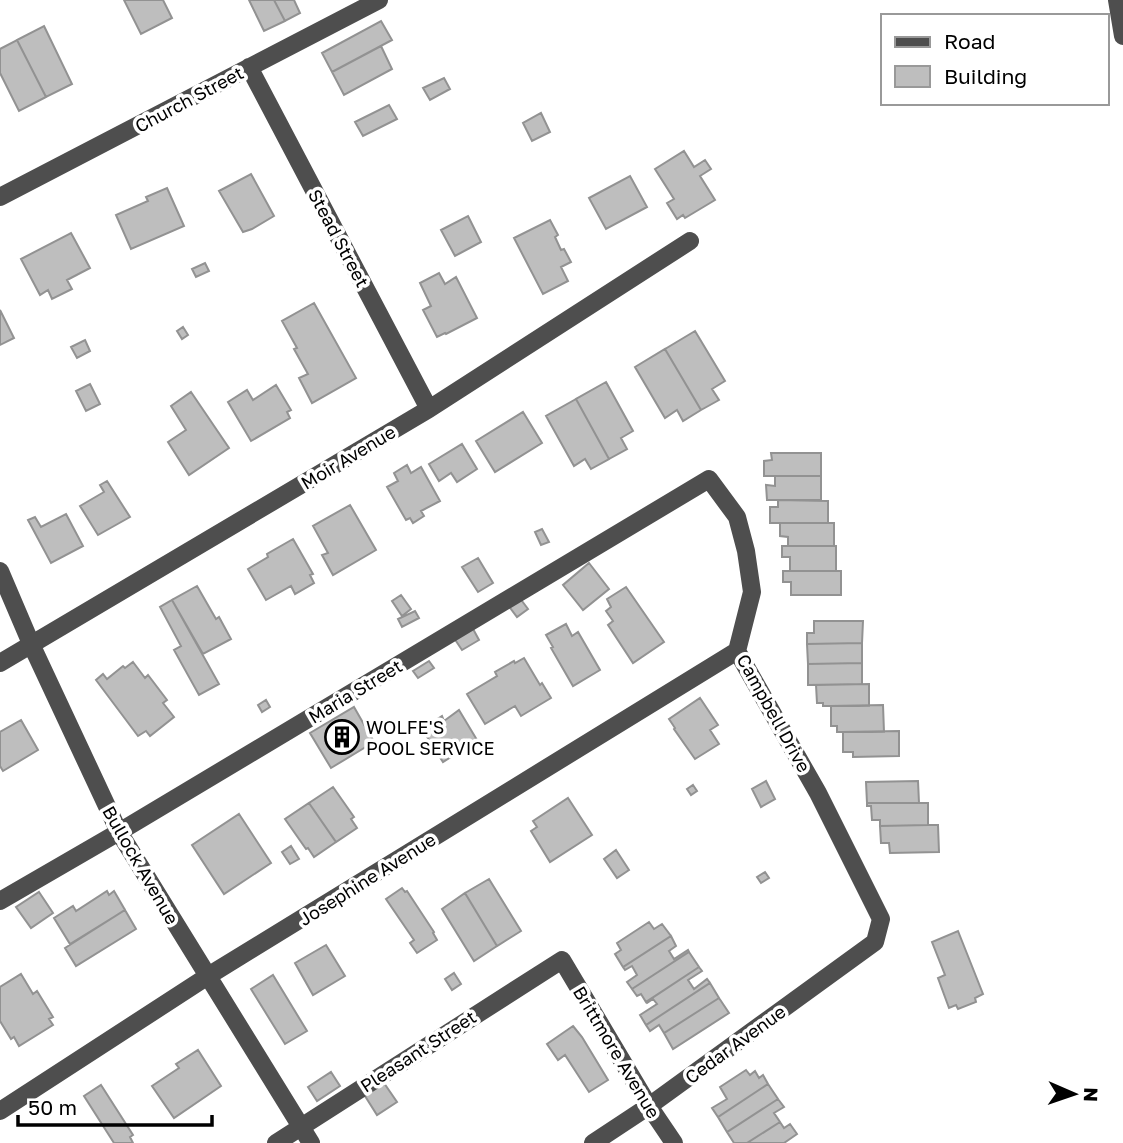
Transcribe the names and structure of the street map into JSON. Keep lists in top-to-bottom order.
{
  "streets": {
    "street": [
      "Church Street",
      "Stead Street",
      "Moir Avenue",
      "Maria Street",
      "Campbell Drive",
      "Bullock Avenue",
      "Josephine Avenue",
      "Cedar Avenue",
      "Pleasant Street",
      "Brittmore Avenue"
    ]
  },
  "crossings": [
    ["Church Street", "Stead Street"],
    ["Stead Street", "Moir Avenue"],
    ["Moir Avenue", "Bullock Avenue"],
    ["Maria Street", "Campbell Drive"],
    ["Maria Street", "Bullock Avenue"],
    ["Campbell Drive", "Josephine Avenue"],
    ["Campbell Drive", "Cedar Avenue"],
    ["Bullock Avenue", "Josephine Avenue"],
    ["Bullock Avenue", "Pleasant Street"],
    ["Cedar Avenue", "Brittmore Avenue"],
    ["Pleasant Street", "Brittmore Avenue"]
  ],
  "places": {
    "building": ["WOLFE'S POOL SERVICE"]
  },
  "legend": ["Road", "Building"],
  "scale_bar": "50 m",
  "north": "right"
}
